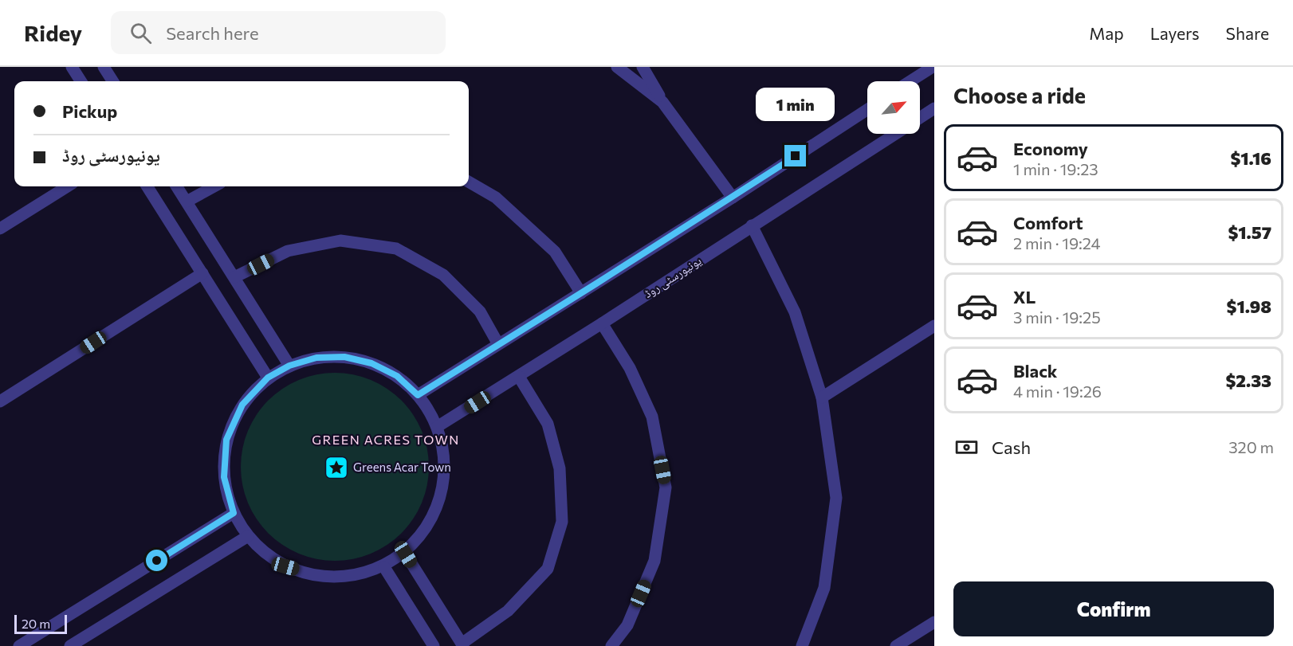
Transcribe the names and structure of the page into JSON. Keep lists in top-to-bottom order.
{
  "streets": {
    "street": ["یونیورسٹی روڈ"]
  },
  "districts": ["GREEN ACRES TOWN"],
  "places": {
    "place": ["Greens Acar Town"]
  },
  "scale_bar": "20 m",
  "north": "top right",
  "page": {
    "header": "Ridey",
    "search": "Search here",
    "nav": ["Map", "Layers", "Share"],
    "heading": "Choose a ride",
    "banner": ["Pickup", "یونیورسٹی روڈ"],
    "bubble": "1 min",
    "list": [
      {
        "name": "Economy",
        "note": "1 min · 19:23",
        "value": "$1.16"
      },
      {
        "name": "Comfort",
        "note": "2 min · 19:24",
        "value": "$1.57"
      },
      {
        "name": "XL",
        "note": "3 min · 19:25",
        "value": "$1.98"
      },
      {
        "name": "Black",
        "note": "4 min · 19:26",
        "value": "$2.33"
      }
    ],
    "pay": ["Cash", "320 m"],
    "buttons": "Confirm",
    "scale": "20 m"
  }
}
